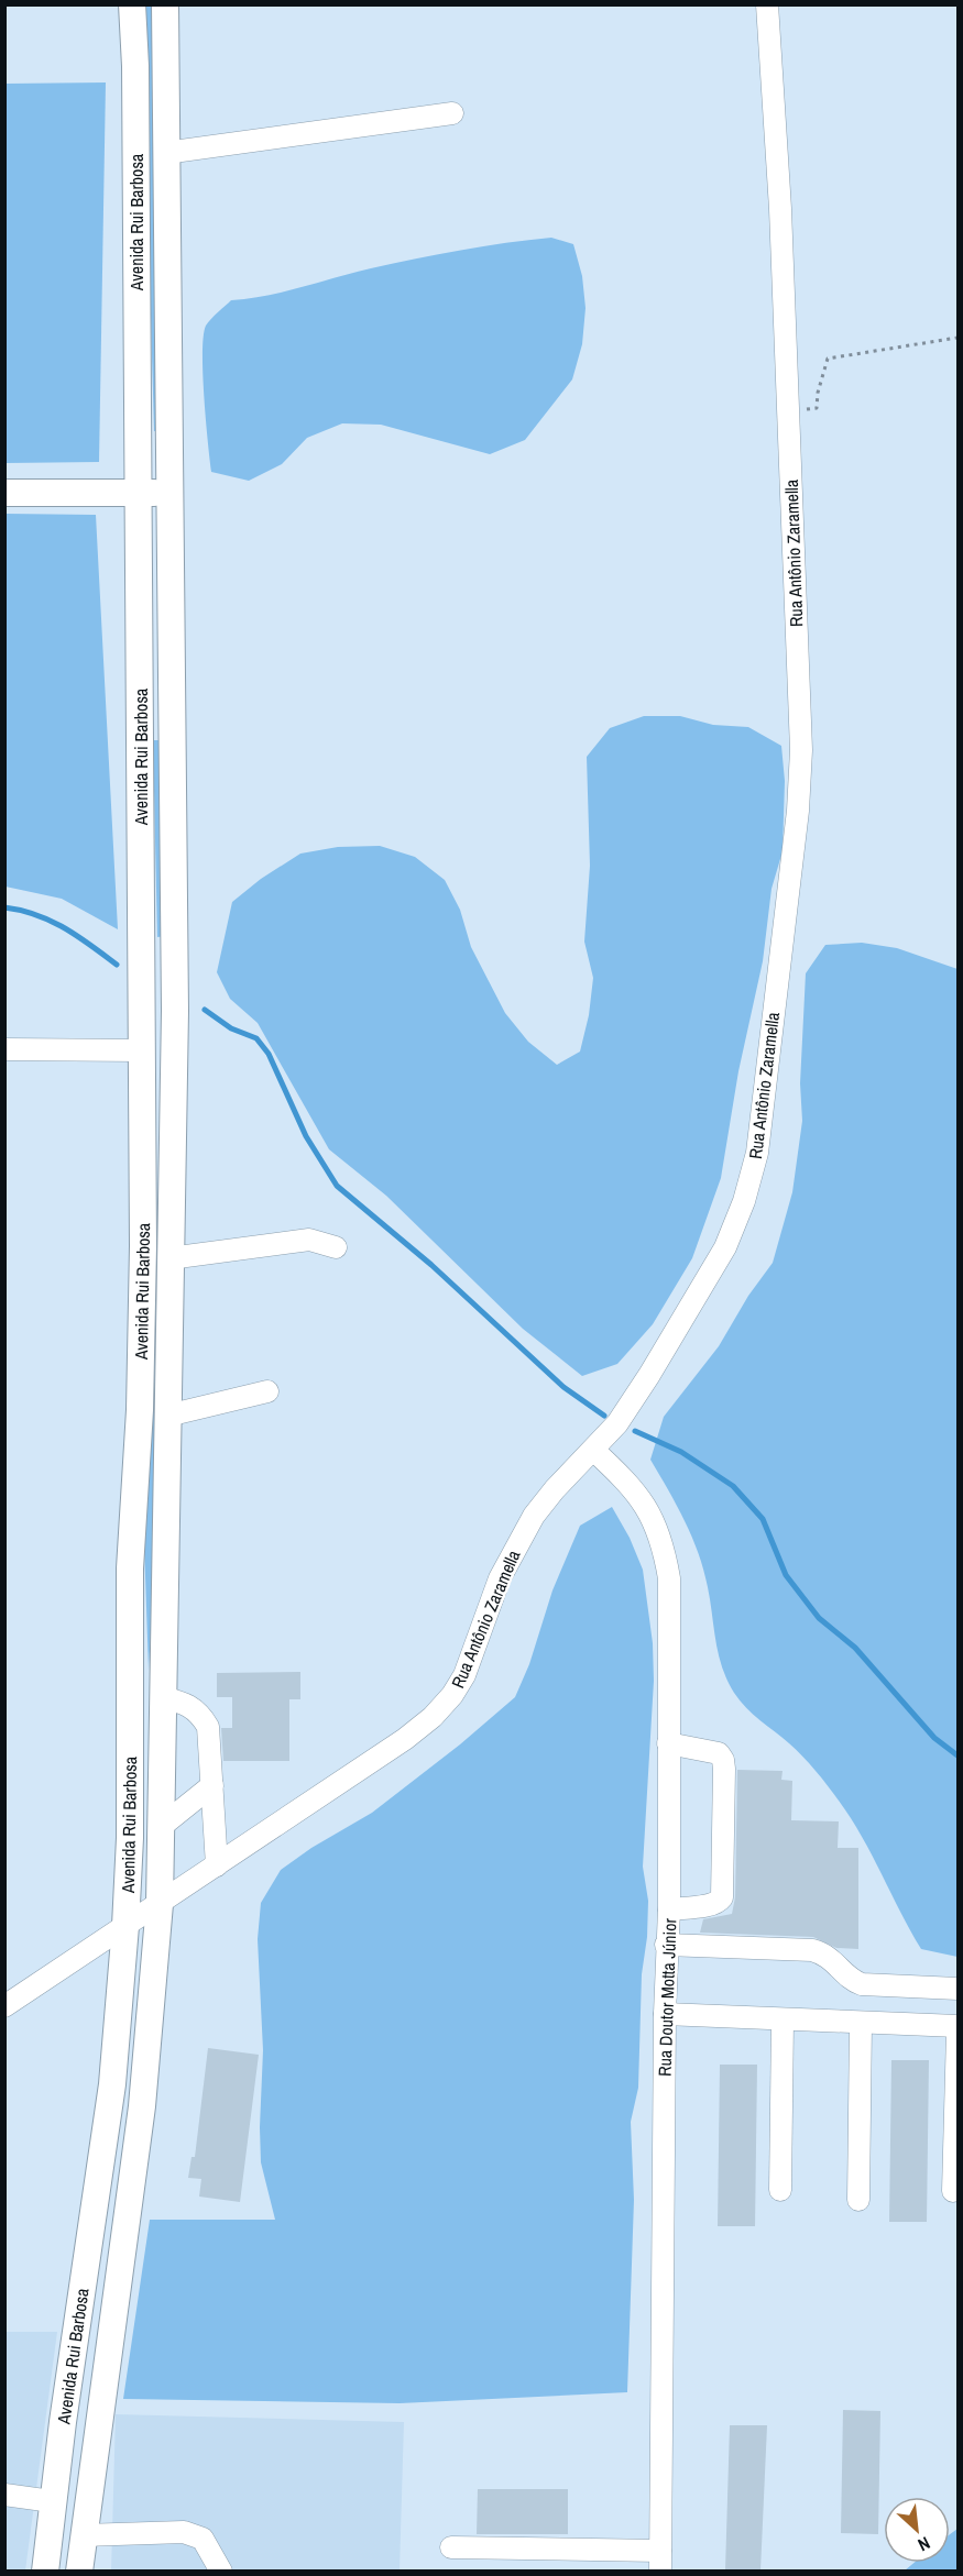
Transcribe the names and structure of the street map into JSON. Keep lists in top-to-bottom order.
{
  "streets": {
    "main road": ["Avenida Rui Barbosa"],
    "street": ["Rua Antônio Zaramella", "Rua Doutor Motta Júnior"]
  },
  "crossings": [
    ["Avenida Rui Barbosa", "Rua Antônio Zaramella"],
    ["Rua Antônio Zaramella", "Rua Doutor Motta Júnior"]
  ],
  "north": "bottom right"
}
